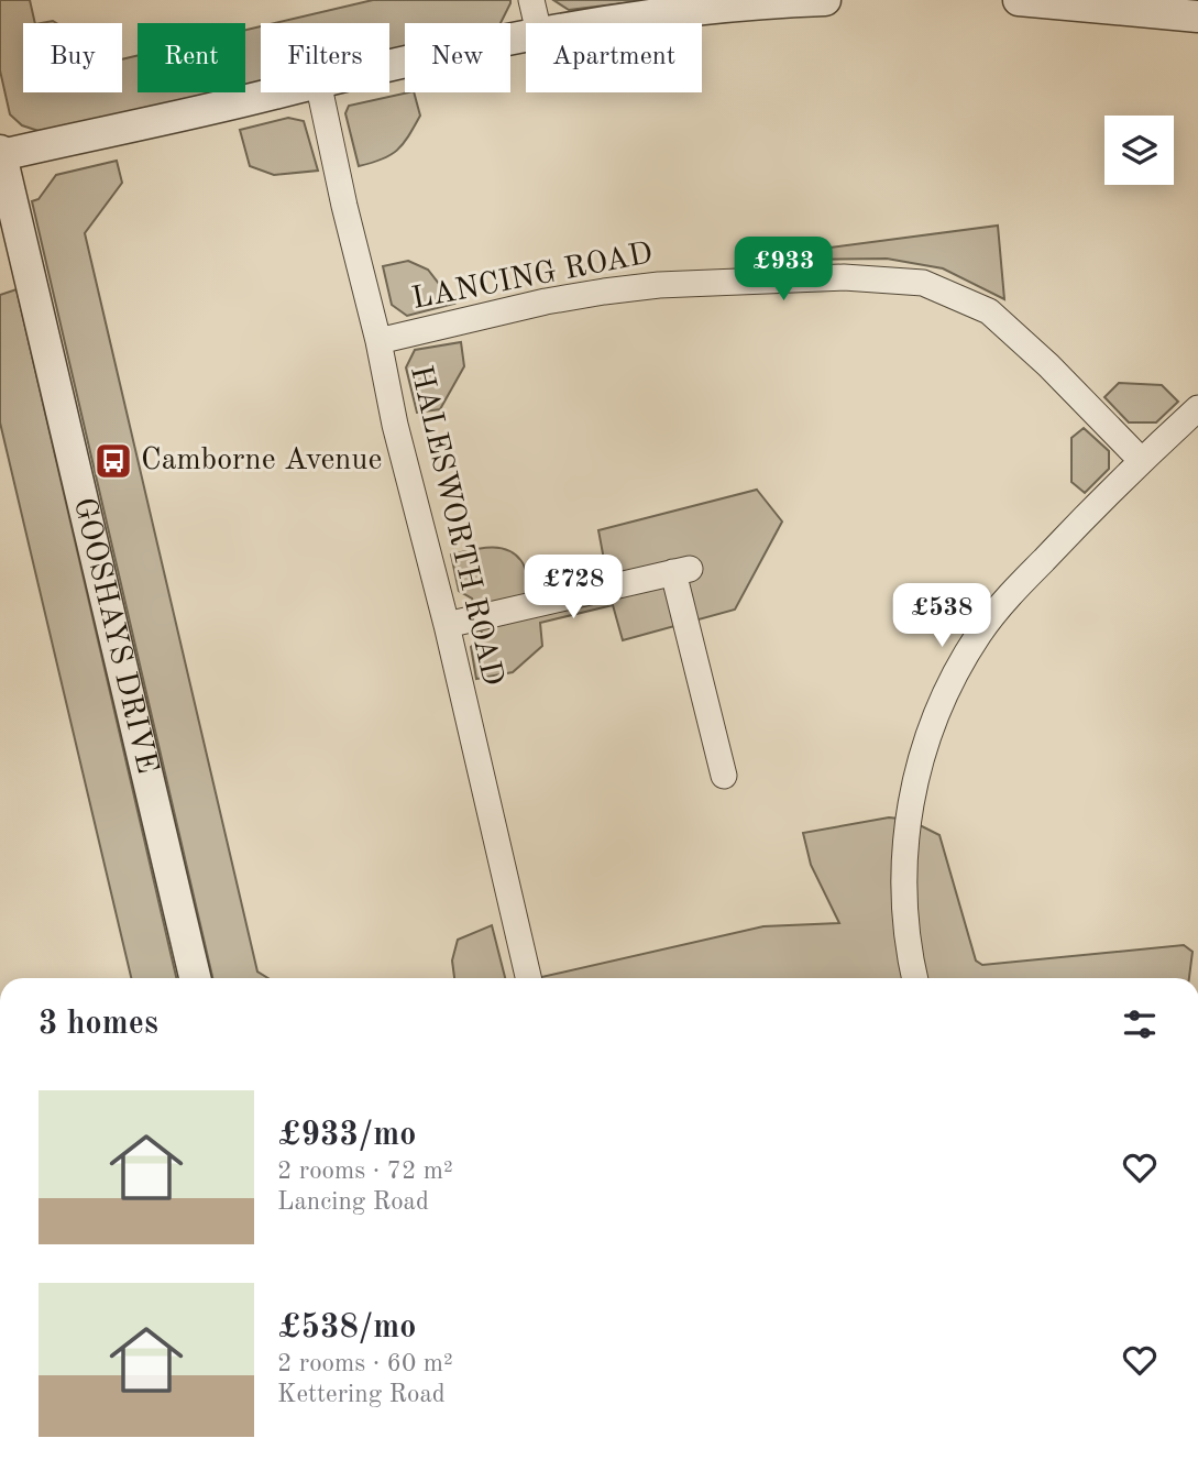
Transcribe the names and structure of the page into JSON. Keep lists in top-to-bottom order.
{
  "streets": {
    "street": ["LANCING ROAD", "HALESWORTH ROAD", "GOOSHAYS DRIVE"]
  },
  "crossings": [
    ["LANCING ROAD", "HALESWORTH ROAD"]
  ],
  "places": {
    "bus stop": ["Camborne Avenue"]
  },
  "page": {
    "chip": [
      "Buy",
      "Rent",
      "Filters",
      "New",
      "Apartment"
    ],
    "price": ["£933", "£728", "£538"],
    "heading": "3 homes",
    "list": [
      {
        "name": "£933/mo",
        "note": "2 rooms · 72 m² · Lancing Road"
      },
      {
        "name": "£538/mo",
        "note": "2 rooms · 60 m² · Kettering Road"
      }
    ]
  }
}
